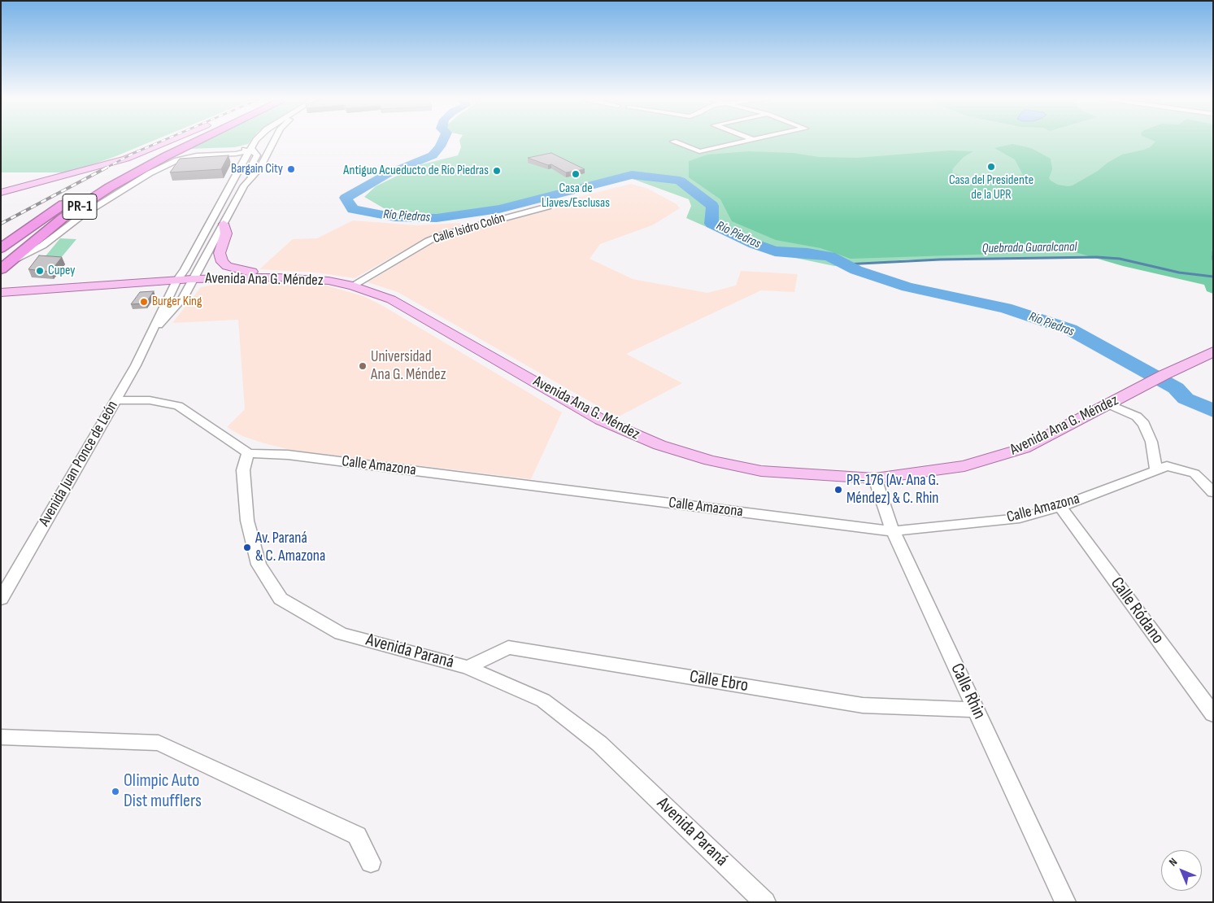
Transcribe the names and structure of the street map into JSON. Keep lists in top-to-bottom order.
{
  "streets": {
    "highway": ["PR-1"],
    "main road": ["Avenida Ana G. Méndez"],
    "street": [
      "Calle Isidro Colón",
      "Avenida Juan Ponce de León",
      "Calle Amazona",
      "Calle Ródano",
      "Avenida Paraná",
      "Calle Ebro",
      "Calle Rhin"
    ]
  },
  "crossings": [
    ["Calle Isidro Colón", "Avenida Ana G. Méndez"],
    ["Avenida Ana G. Méndez", "Avenida Juan Ponce de León"],
    ["Avenida Ana G. Méndez", "Calle Rhin"],
    ["Calle Amazona", "Calle Ródano"],
    ["Calle Amazona", "Avenida Paraná"],
    ["Calle Amazona", "Calle Rhin"],
    ["Avenida Paraná", "Calle Ebro"],
    ["Calle Ebro", "Calle Rhin"]
  ],
  "water": ["Río Piedras", "Quebrada Guaralcanal"],
  "places": [
    "Casa del Presidente de la UPR",
    "Bargain City",
    "Antiguo Acueducto de Río Piedras",
    "Casa de Llaves/Esclusas",
    "Cupey",
    "Burger King",
    "Universidad Ana G. Méndez",
    "PR-176 (Av. Ana G. Méndez) & C. Rhin",
    "Av. Paraná & C. Amazona",
    "Olimpic Auto Dist mufflers"
  ],
  "north": "top left"
}
